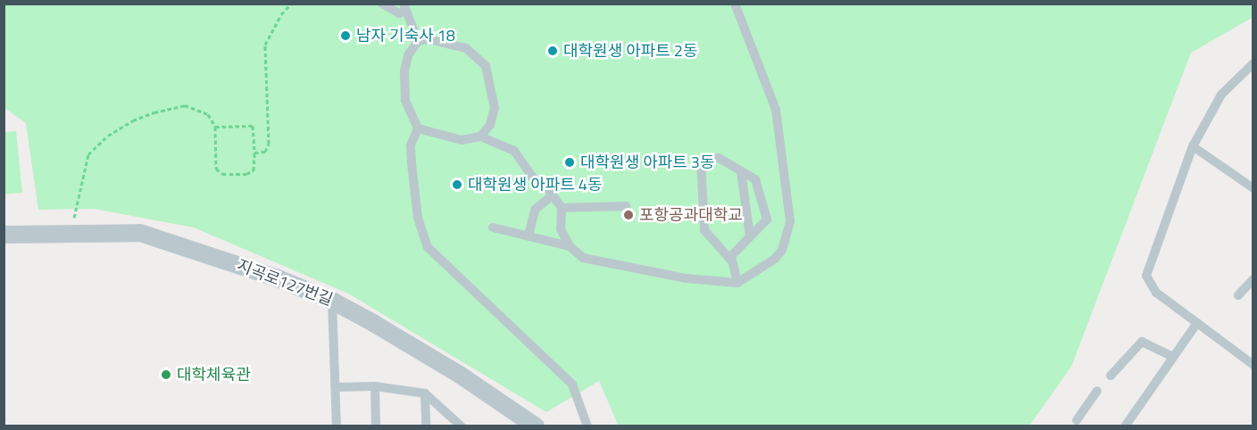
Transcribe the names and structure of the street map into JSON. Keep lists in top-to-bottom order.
{
  "streets": {
    "street": ["지곡로127번길"]
  },
  "places": [
    "남자 기숙사 18",
    "대학원생 아파트 2동",
    "대학원생 아파트 3동",
    "대학원생 아파트 4동",
    "포항공과대학교",
    "대학체육관"
  ]
}
